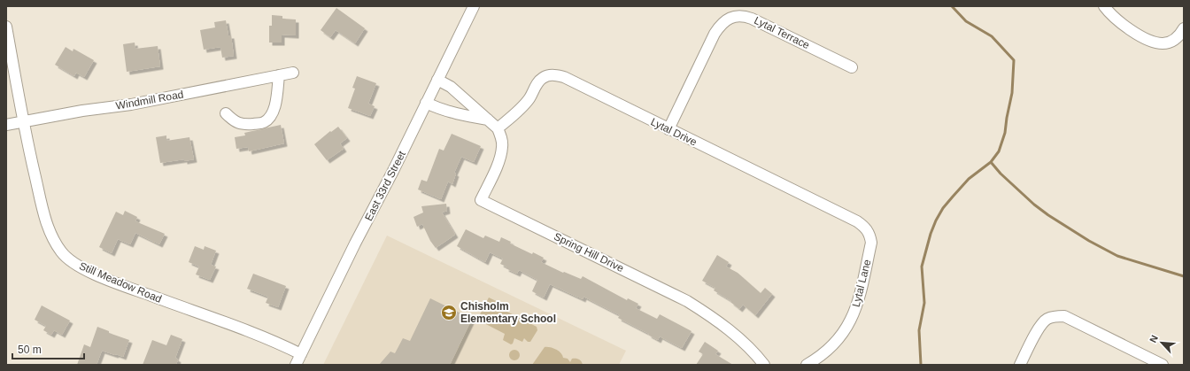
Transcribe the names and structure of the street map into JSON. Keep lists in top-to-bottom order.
{
  "streets": {
    "street": [
      "Lytal Terrace",
      "Windmill Road",
      "Lytal Drive",
      "East 33rd Street",
      "Spring Hill Drive",
      "Still Meadow Road",
      "Lytal Lane"
    ]
  },
  "crossings": [
    ["Lytal Terrace", "Lytal Drive"],
    ["Windmill Road", "Still Meadow Road"],
    ["Lytal Drive", "Spring Hill Drive"],
    ["Lytal Drive", "Lytal Lane"],
    ["East 33rd Street", "Still Meadow Road"]
  ],
  "places": {
    "school or university": ["Chisholm Elementary School"]
  },
  "scale_bar": "50 m",
  "north": "top left"
}
